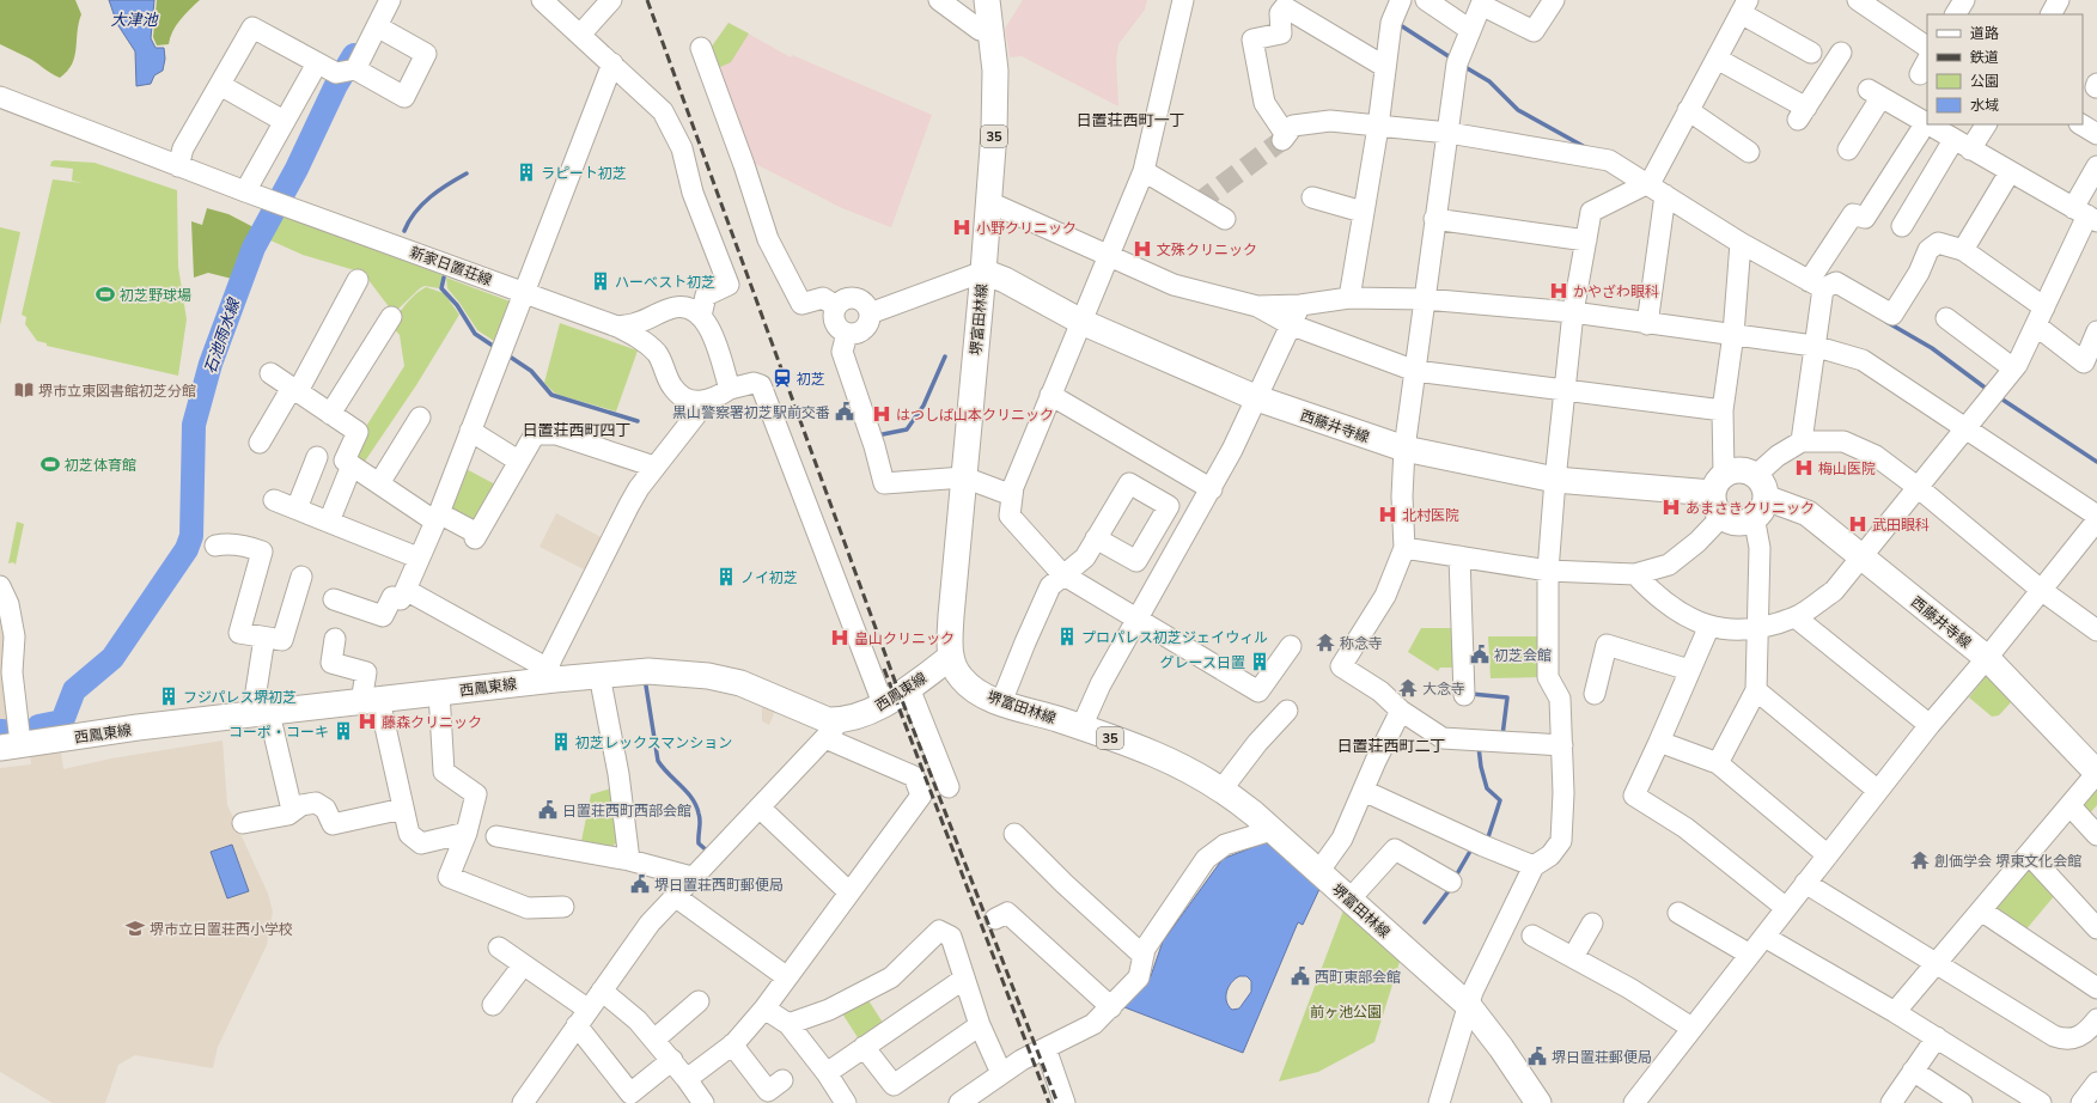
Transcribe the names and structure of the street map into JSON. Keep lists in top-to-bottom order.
{
  "streets": {
    "main road": [
      "35",
      "堺富田林線",
      "西藤井寺線",
      "西鳳東線"
    ],
    "street": ["新家日置荘線"]
  },
  "crossings": [
    ["堺富田林線", "西藤井寺線"],
    ["堺富田林線", "西鳳東線"]
  ],
  "districts": ["日置荘西町一丁", "日置荘西町四丁", "日置荘西町二丁"],
  "water": ["大津池", "石池雨水線"],
  "parks": ["前ヶ池公園"],
  "places": {
    "building": [
      "ラピート初芝",
      "ハーベスト初芝",
      "ノイ初芝",
      "プロパレス初芝ジェイウィル",
      "グレース日置",
      "フジパレス堺初芝",
      "コーポ・コーキ",
      "初芝レックスマンション"
    ],
    "hospital": [
      "小野クリニック",
      "文殊クリニック",
      "かやざわ眼科",
      "はつしば山本クリニック",
      "梅山医院",
      "あまさきクリニック",
      "北村医院",
      "武田眼科",
      "畠山クリニック",
      "藤森クリニック"
    ],
    "sports": ["初芝野球場", "初芝体育館"],
    "station": ["初芝"],
    "library": ["堺市立東図書館初芝分館"],
    "public building": [
      "黒山警察署初芝駅前交番",
      "初芝会館",
      "日置荘西町西部会館",
      "堺日置荘西町郵便局",
      "西町東部会館",
      "堺日置荘郵便局"
    ],
    "temple": ["称念寺", "大念寺", "創価学会 堺東文化会館"],
    "school or university": ["堺市立日置荘西小学校"]
  },
  "legend": [
    "道路",
    "鉄道",
    "公園",
    "水域"
  ]
}
